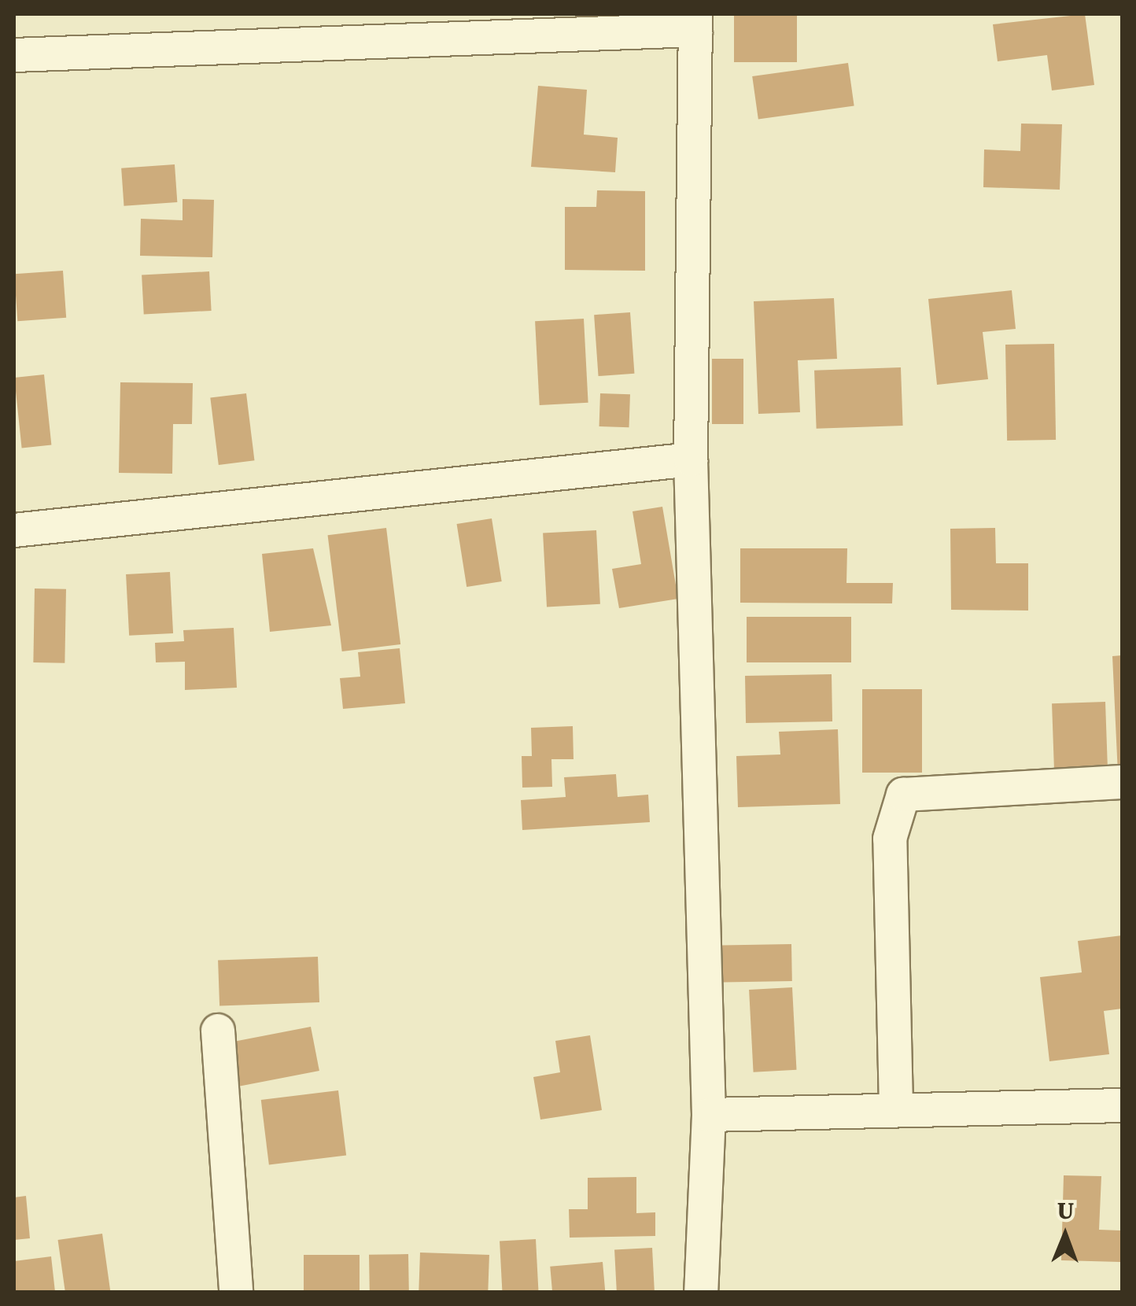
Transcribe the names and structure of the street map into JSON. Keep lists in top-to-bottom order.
{
  "north": "top"
}
